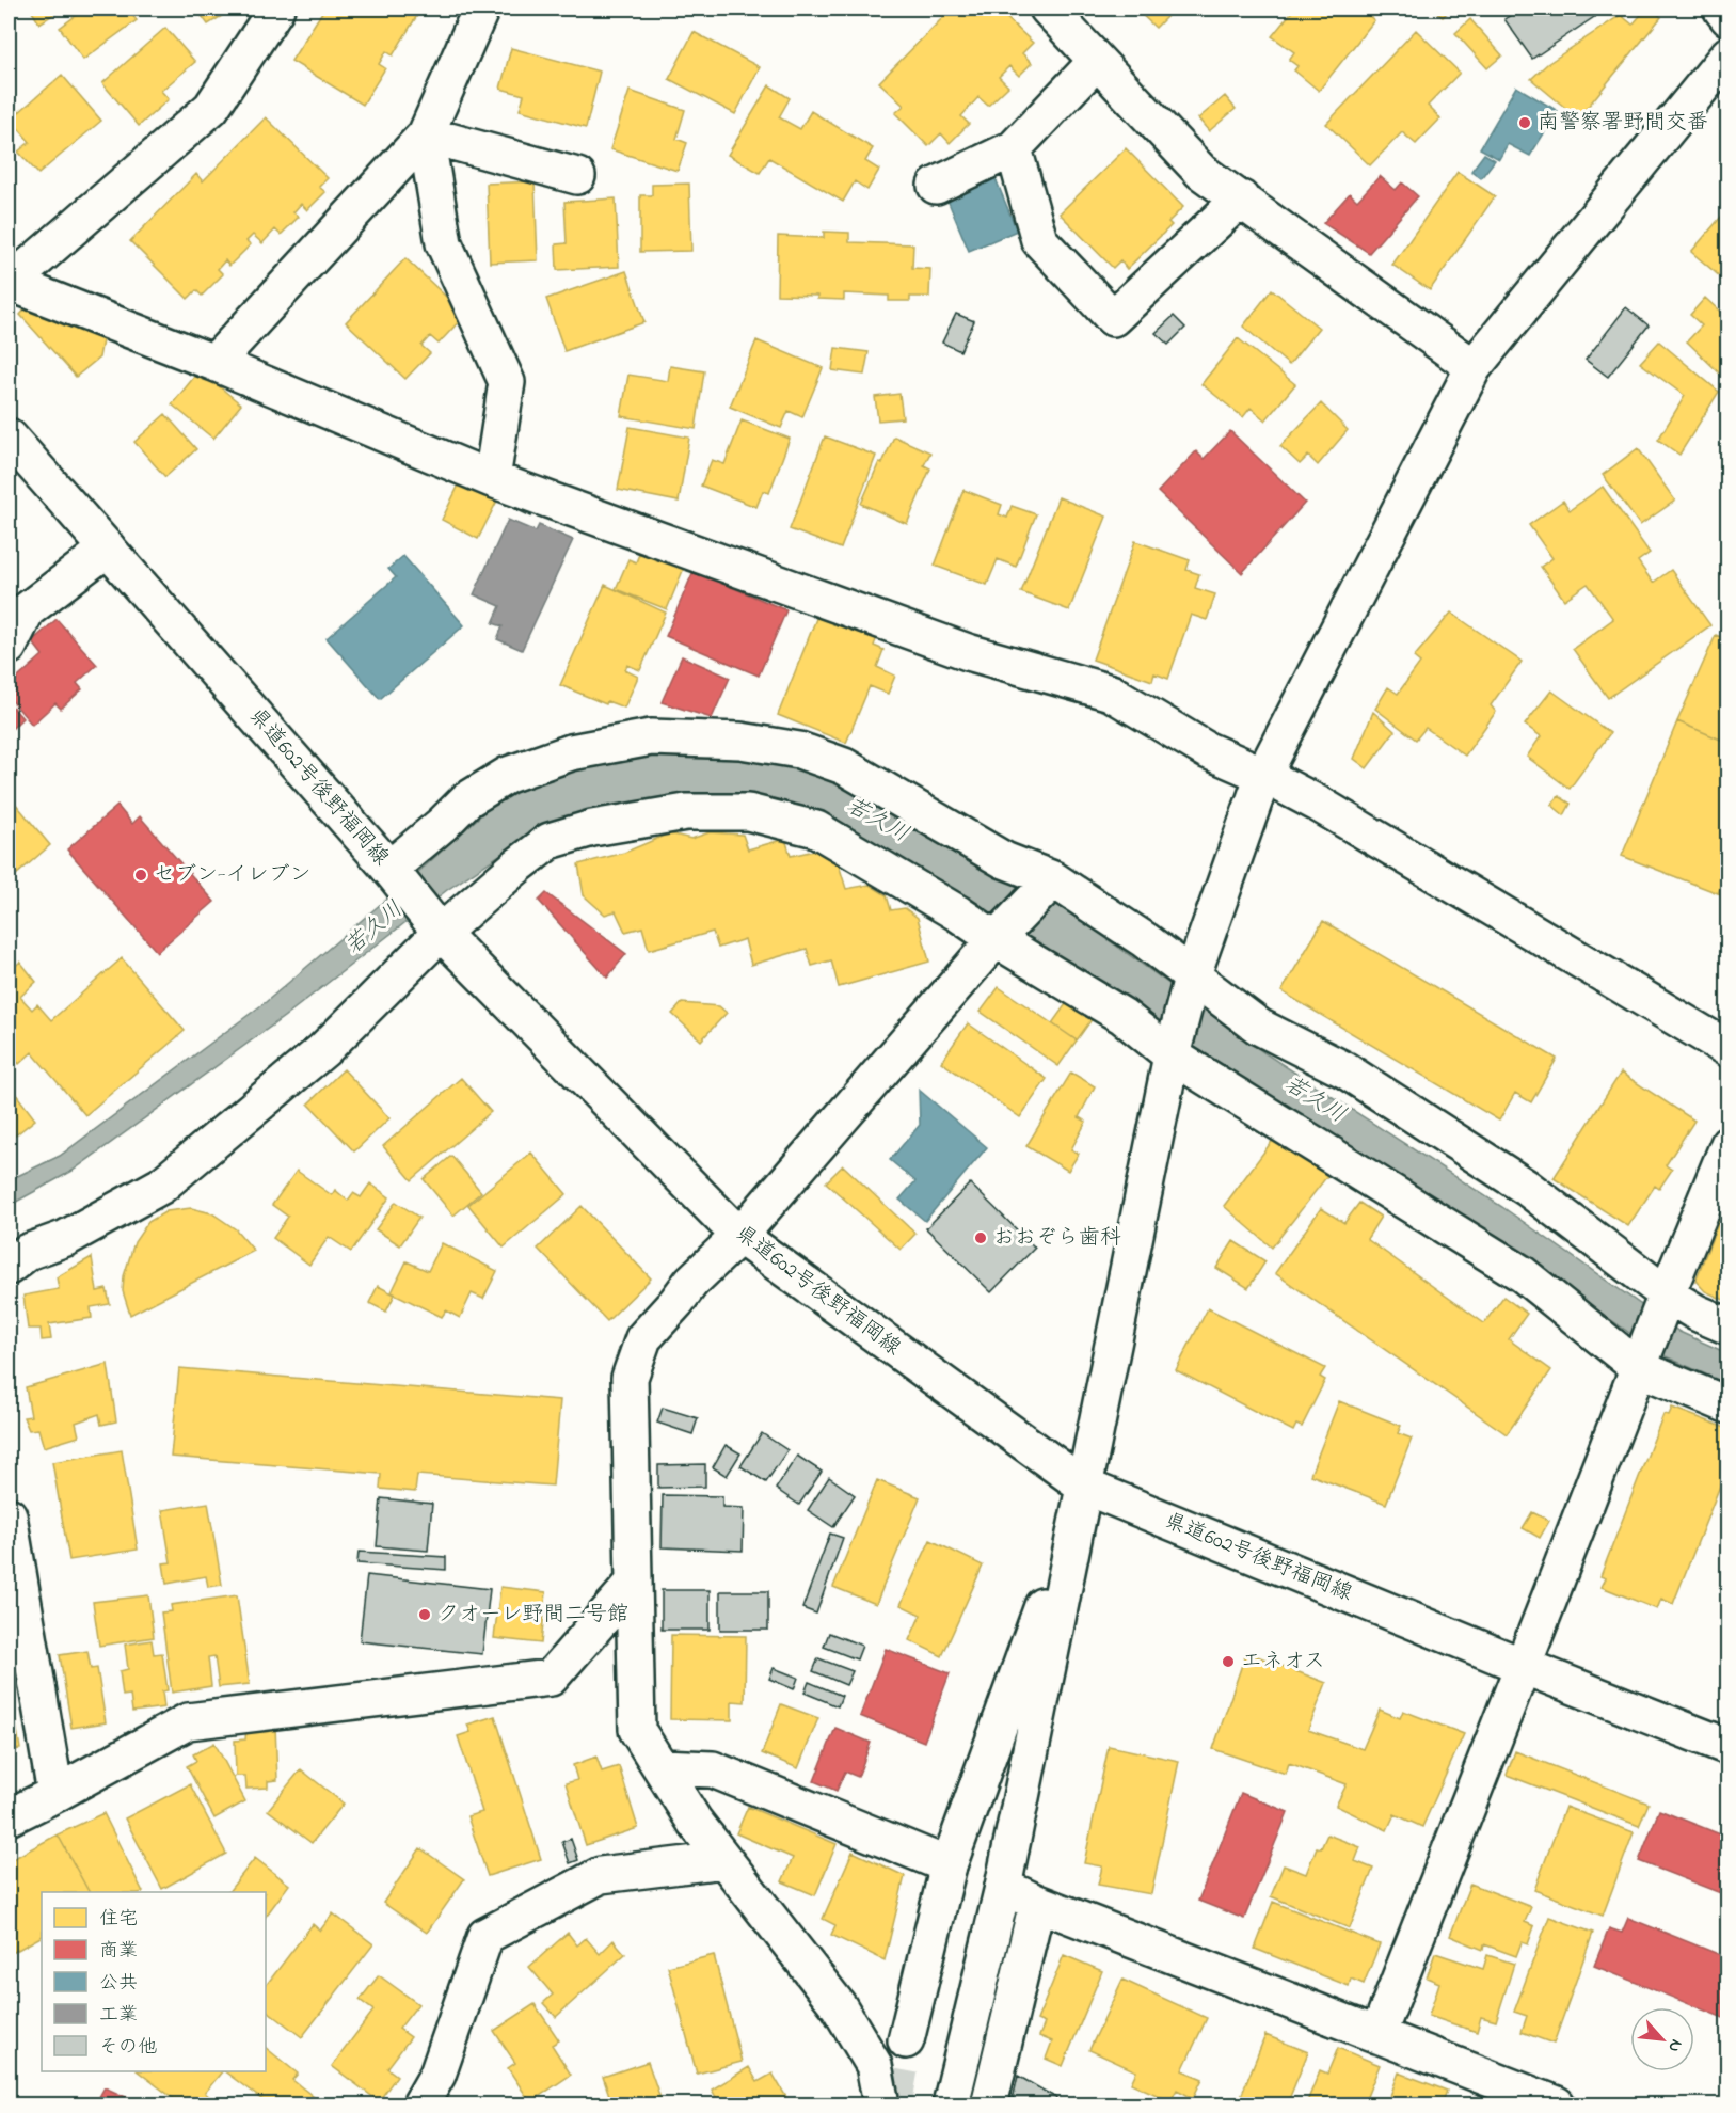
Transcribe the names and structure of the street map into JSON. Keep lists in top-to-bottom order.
{
  "streets": {
    "street": ["県道602号後野福岡線"]
  },
  "water": ["若久川"],
  "places": [
    "南警察署野間交番",
    "セブン-イレブン",
    "おおぞら歯科",
    "クオーレ野間二号館",
    "エネオス"
  ],
  "legend": [
    "住宅",
    "商業",
    "公共",
    "工業",
    "その他"
  ],
  "north": "bottom right"
}
